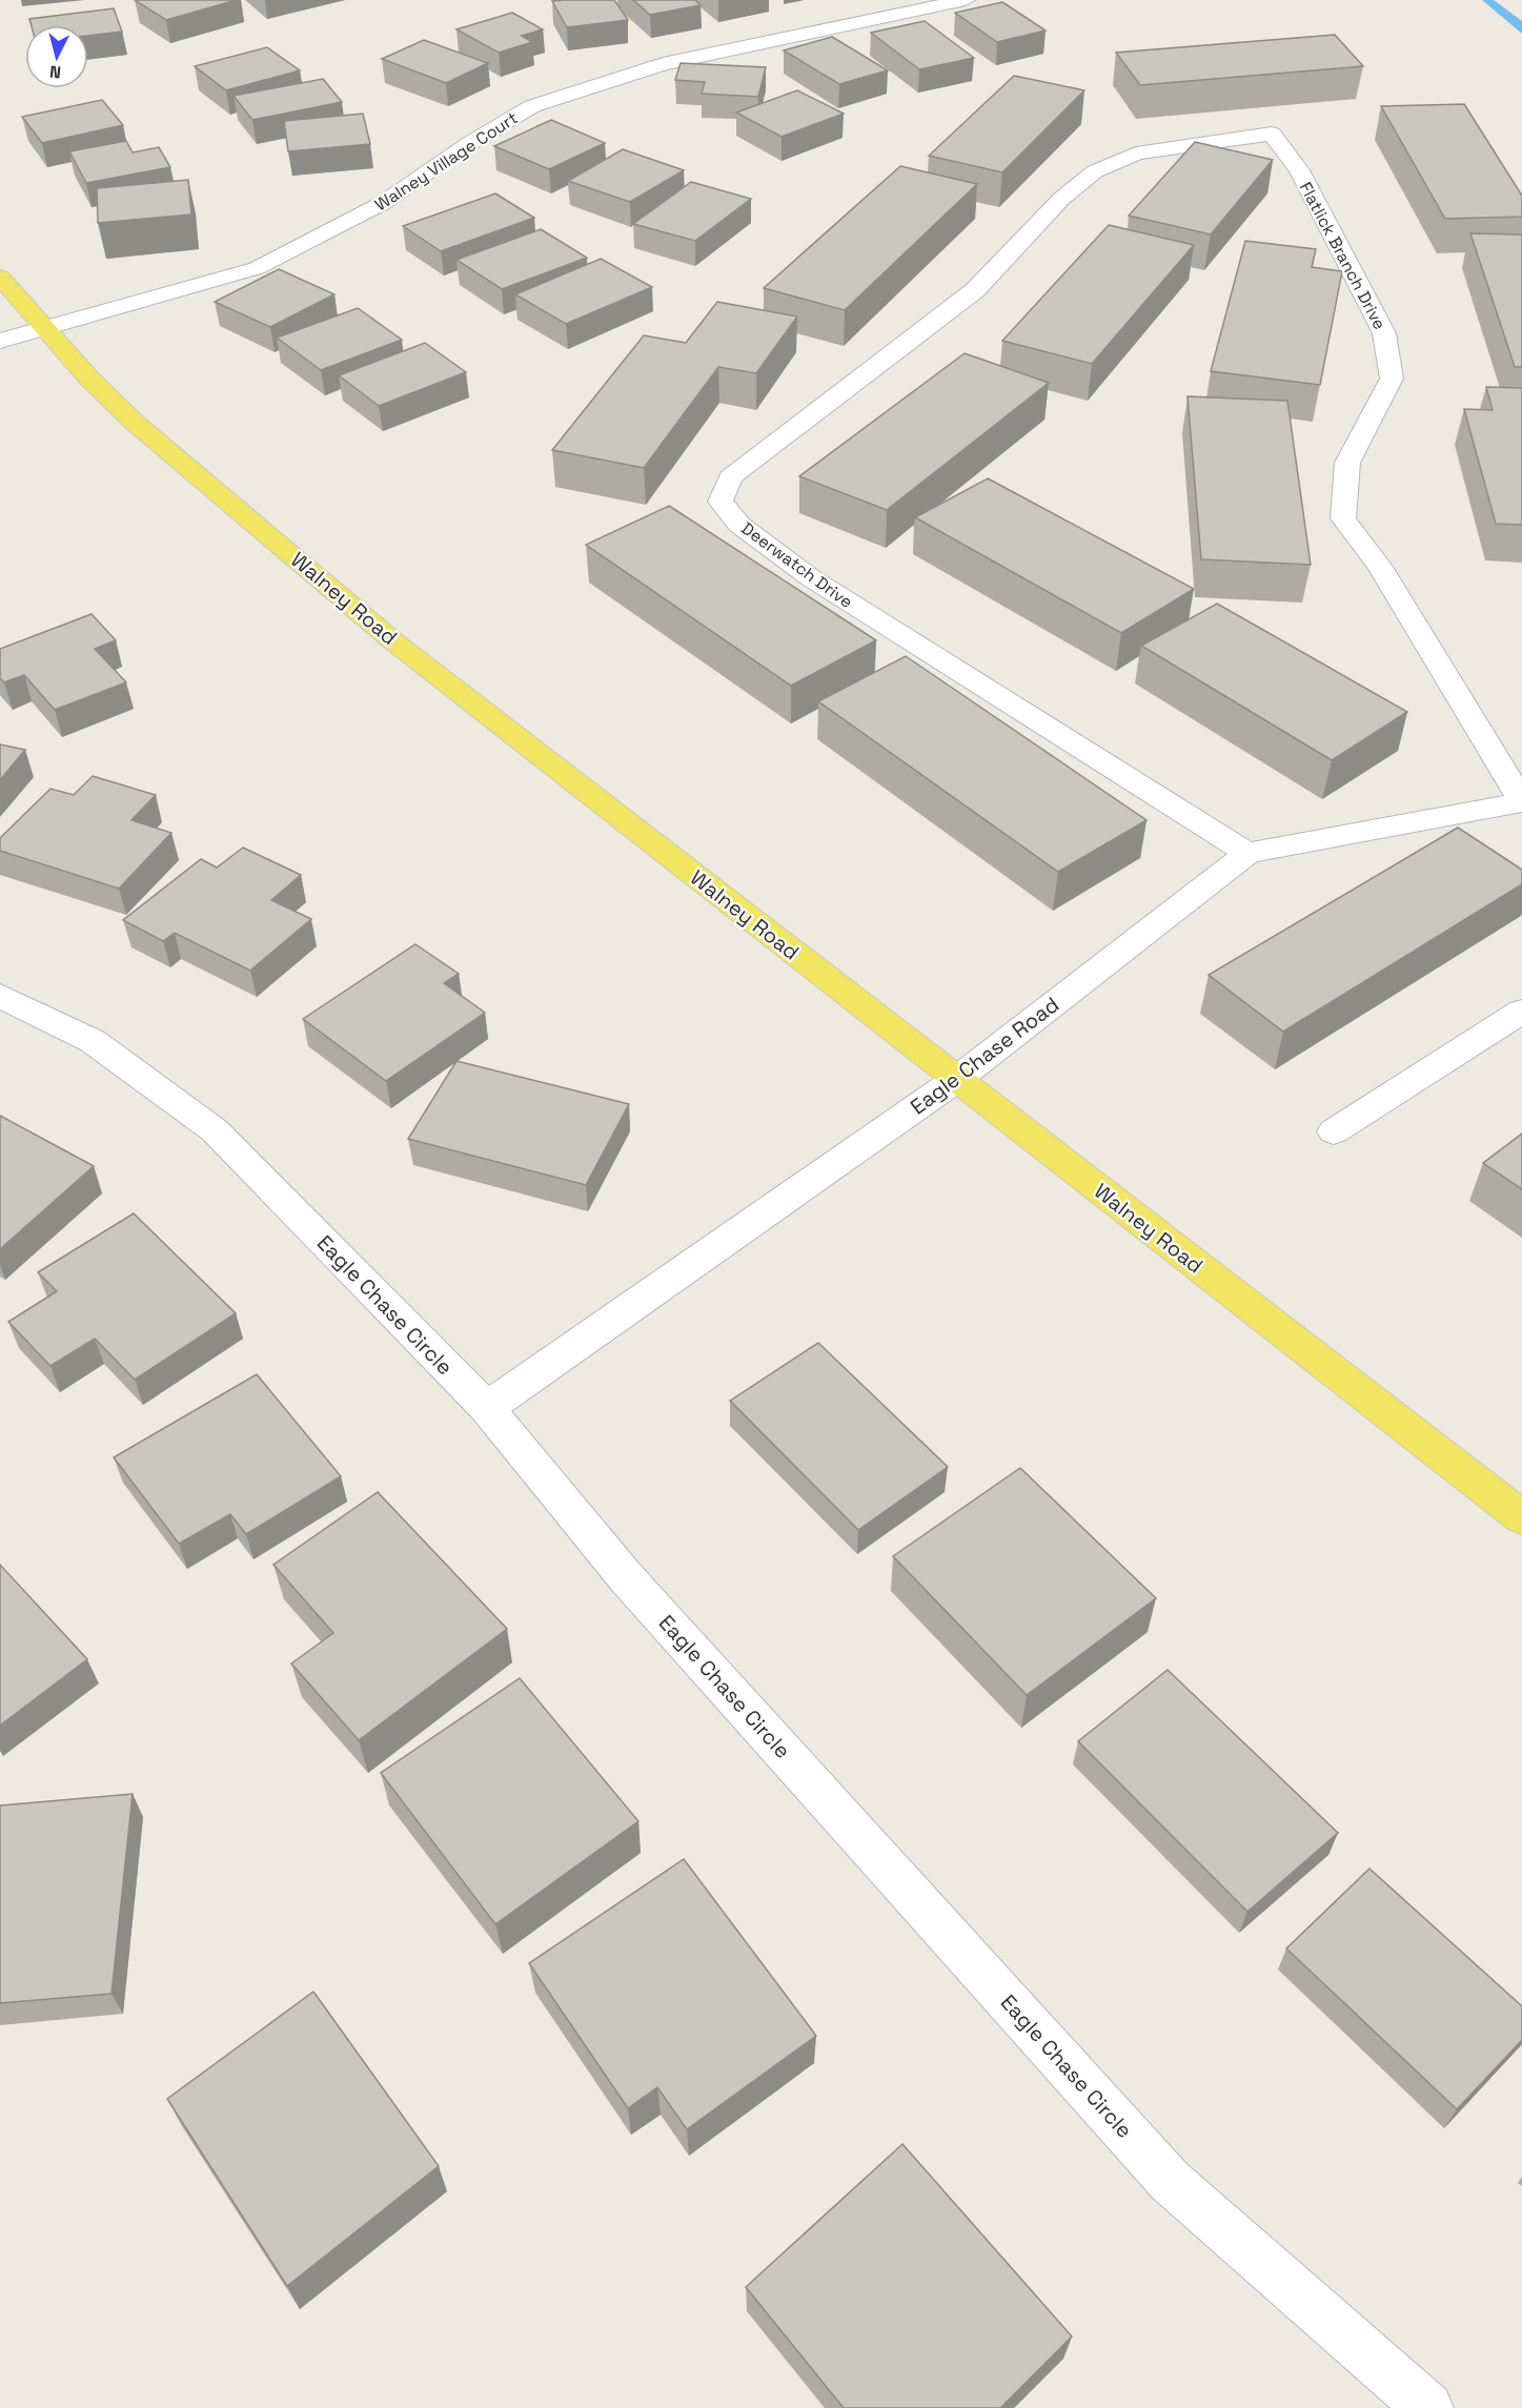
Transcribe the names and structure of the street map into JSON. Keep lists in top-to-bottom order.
{
  "streets": {
    "main road": ["Walney Road"],
    "street": [
      "Walney Village Court",
      "Flatlick Branch Drive",
      "Deerwatch Drive",
      "Eagle Chase Road",
      "Eagle Chase Circle"
    ]
  },
  "crossings": [
    ["Walney Village Court", "Walney Road"],
    ["Flatlick Branch Drive", "Deerwatch Drive"],
    ["Flatlick Branch Drive", "Eagle Chase Road"],
    ["Deerwatch Drive", "Eagle Chase Road"],
    ["Walney Road", "Eagle Chase Road"],
    ["Eagle Chase Road", "Eagle Chase Circle"]
  ],
  "north": "bottom"
}
